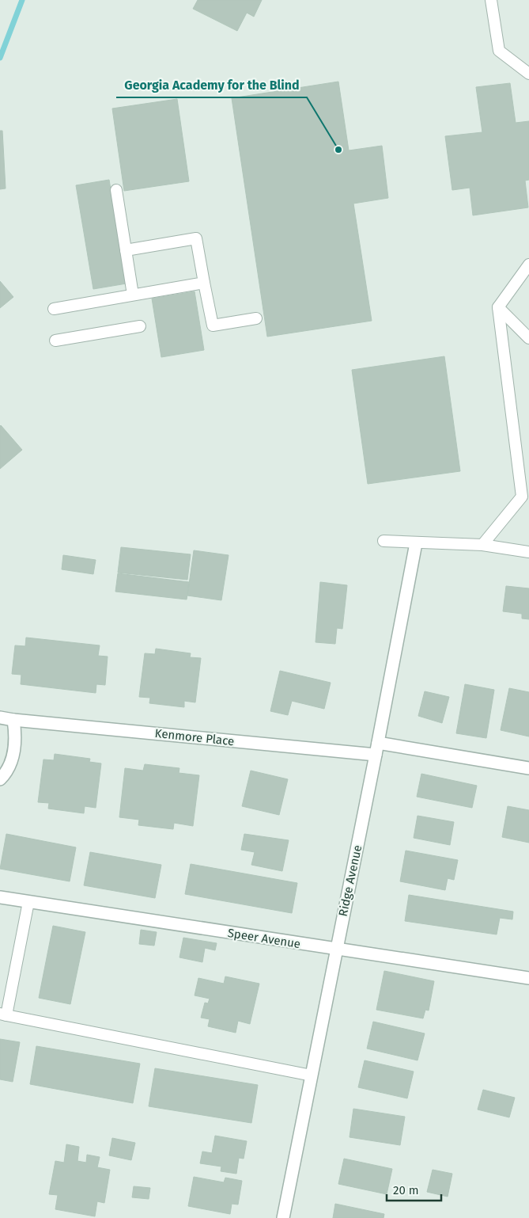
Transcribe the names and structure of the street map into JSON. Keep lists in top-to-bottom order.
{
  "streets": {
    "street": ["Kenmore Place", "Ridge Avenue", "Speer Avenue"]
  },
  "crossings": [
    ["Kenmore Place", "Ridge Avenue"],
    ["Ridge Avenue", "Speer Avenue"]
  ],
  "places": ["Georgia Academy for the Blind"],
  "scale_bar": "20 m"
}
